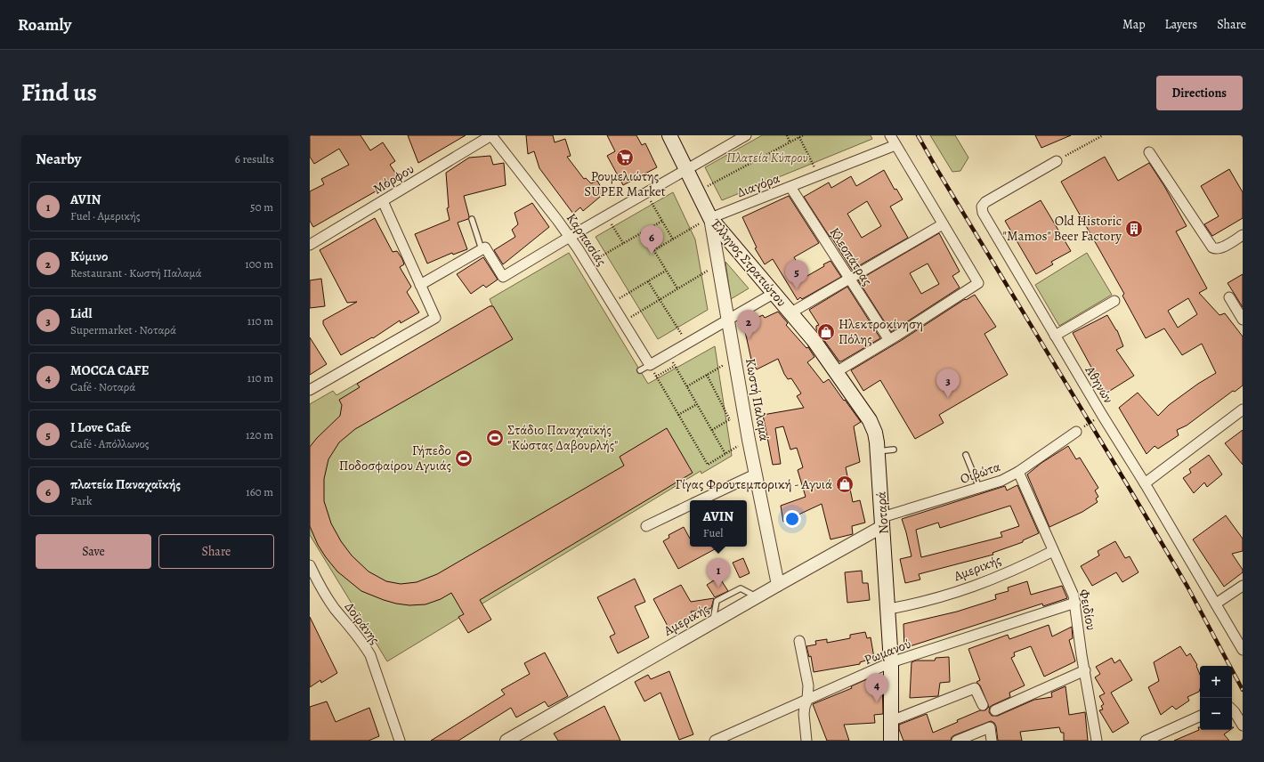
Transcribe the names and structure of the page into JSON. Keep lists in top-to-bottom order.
{
  "streets": {
    "main road": ["Έλληνος Στρατιώτου", "Νοταρά"],
    "street": [
      "Μόρφου",
      "Διαγόρα",
      "Καρπασίας",
      "Κλεοπάτρας",
      "Αθηνών",
      "Κωστή Παλαμά",
      "Οιβώτα",
      "Αμερικής",
      "Φειδίου",
      "Δοϊράνης",
      "Ρωμανού"
    ]
  },
  "crossings": [
    ["Μόρφου", "Καρπασίας"],
    ["Διαγόρα", "Κλεοπάτρας"],
    ["Διαγόρα", "Έλληνος Στρατιώτου"],
    ["Διαγόρα", "Κωστή Παλαμά"],
    ["Έλληνος Στρατιώτου", "Κωστή Παλαμά"],
    ["Έλληνος Στρατιώτου", "Νοταρά"],
    ["Κωστή Παλαμά", "Αμερικής"],
    ["Οιβώτα", "Νοταρά"],
    ["Οιβώτα", "Αμερικής"],
    ["Οιβώτα", "Φειδίου"],
    ["Νοταρά", "Αμερικής"],
    ["Νοταρά", "Ρωμανού"],
    ["Αμερικής", "Φειδίου"],
    ["Φειδίου", "Ρωμανού"]
  ],
  "parks": ["Πλατεία Κύπρου"],
  "places": {
    "supermarket": ["Ρουμελιώτης SUPER Market"],
    "building": ["Old Historic \"Mamos\" Beer Factory"],
    "shop": ["Ηλεκτροκίνηση Πόλης", "Γίγας Φρουτεμπορική - Αγυιά"],
    "sports": ["Στάδιο Παναχαϊκής \"Κώστας Δαβουρλής\"", "Γήπεδο Ποδοσφαίρου Αγυιάς"]
  },
  "page": {
    "header": "Roamly",
    "nav": ["Map", "Layers", "Share"],
    "title": "Find us",
    "buttons": [
      "Directions",
      ["Save", "Share"]
    ],
    "heading": ["Nearby", "6 results"],
    "list": [
      {
        "mark": "1",
        "name": "AVIN",
        "note": "Fuel · Αμερικής",
        "value": "50 m"
      },
      {
        "mark": "2",
        "name": "Κύμινο",
        "note": "Restaurant · Κωστή Παλαμά",
        "value": "100 m"
      },
      {
        "mark": "3",
        "name": "Lidl",
        "note": "Supermarket · Νοταρά",
        "value": "110 m"
      },
      {
        "mark": "4",
        "name": "MOCCA CAFE",
        "note": "Café · Νοταρά",
        "value": "110 m"
      },
      {
        "mark": "5",
        "name": "I Love Cafe",
        "note": "Café · Απόλλωνος",
        "value": "120 m"
      },
      {
        "mark": "6",
        "name": "πλατεία Παναχαϊκής",
        "note": "Park",
        "value": "160 m"
      }
    ],
    "pins": [
      "6",
      "5",
      "2",
      "3",
      "1",
      "4"
    ],
    "popup": ["AVIN", "Fuel"],
    "map_buttons": ["+", "−"]
  }
}
